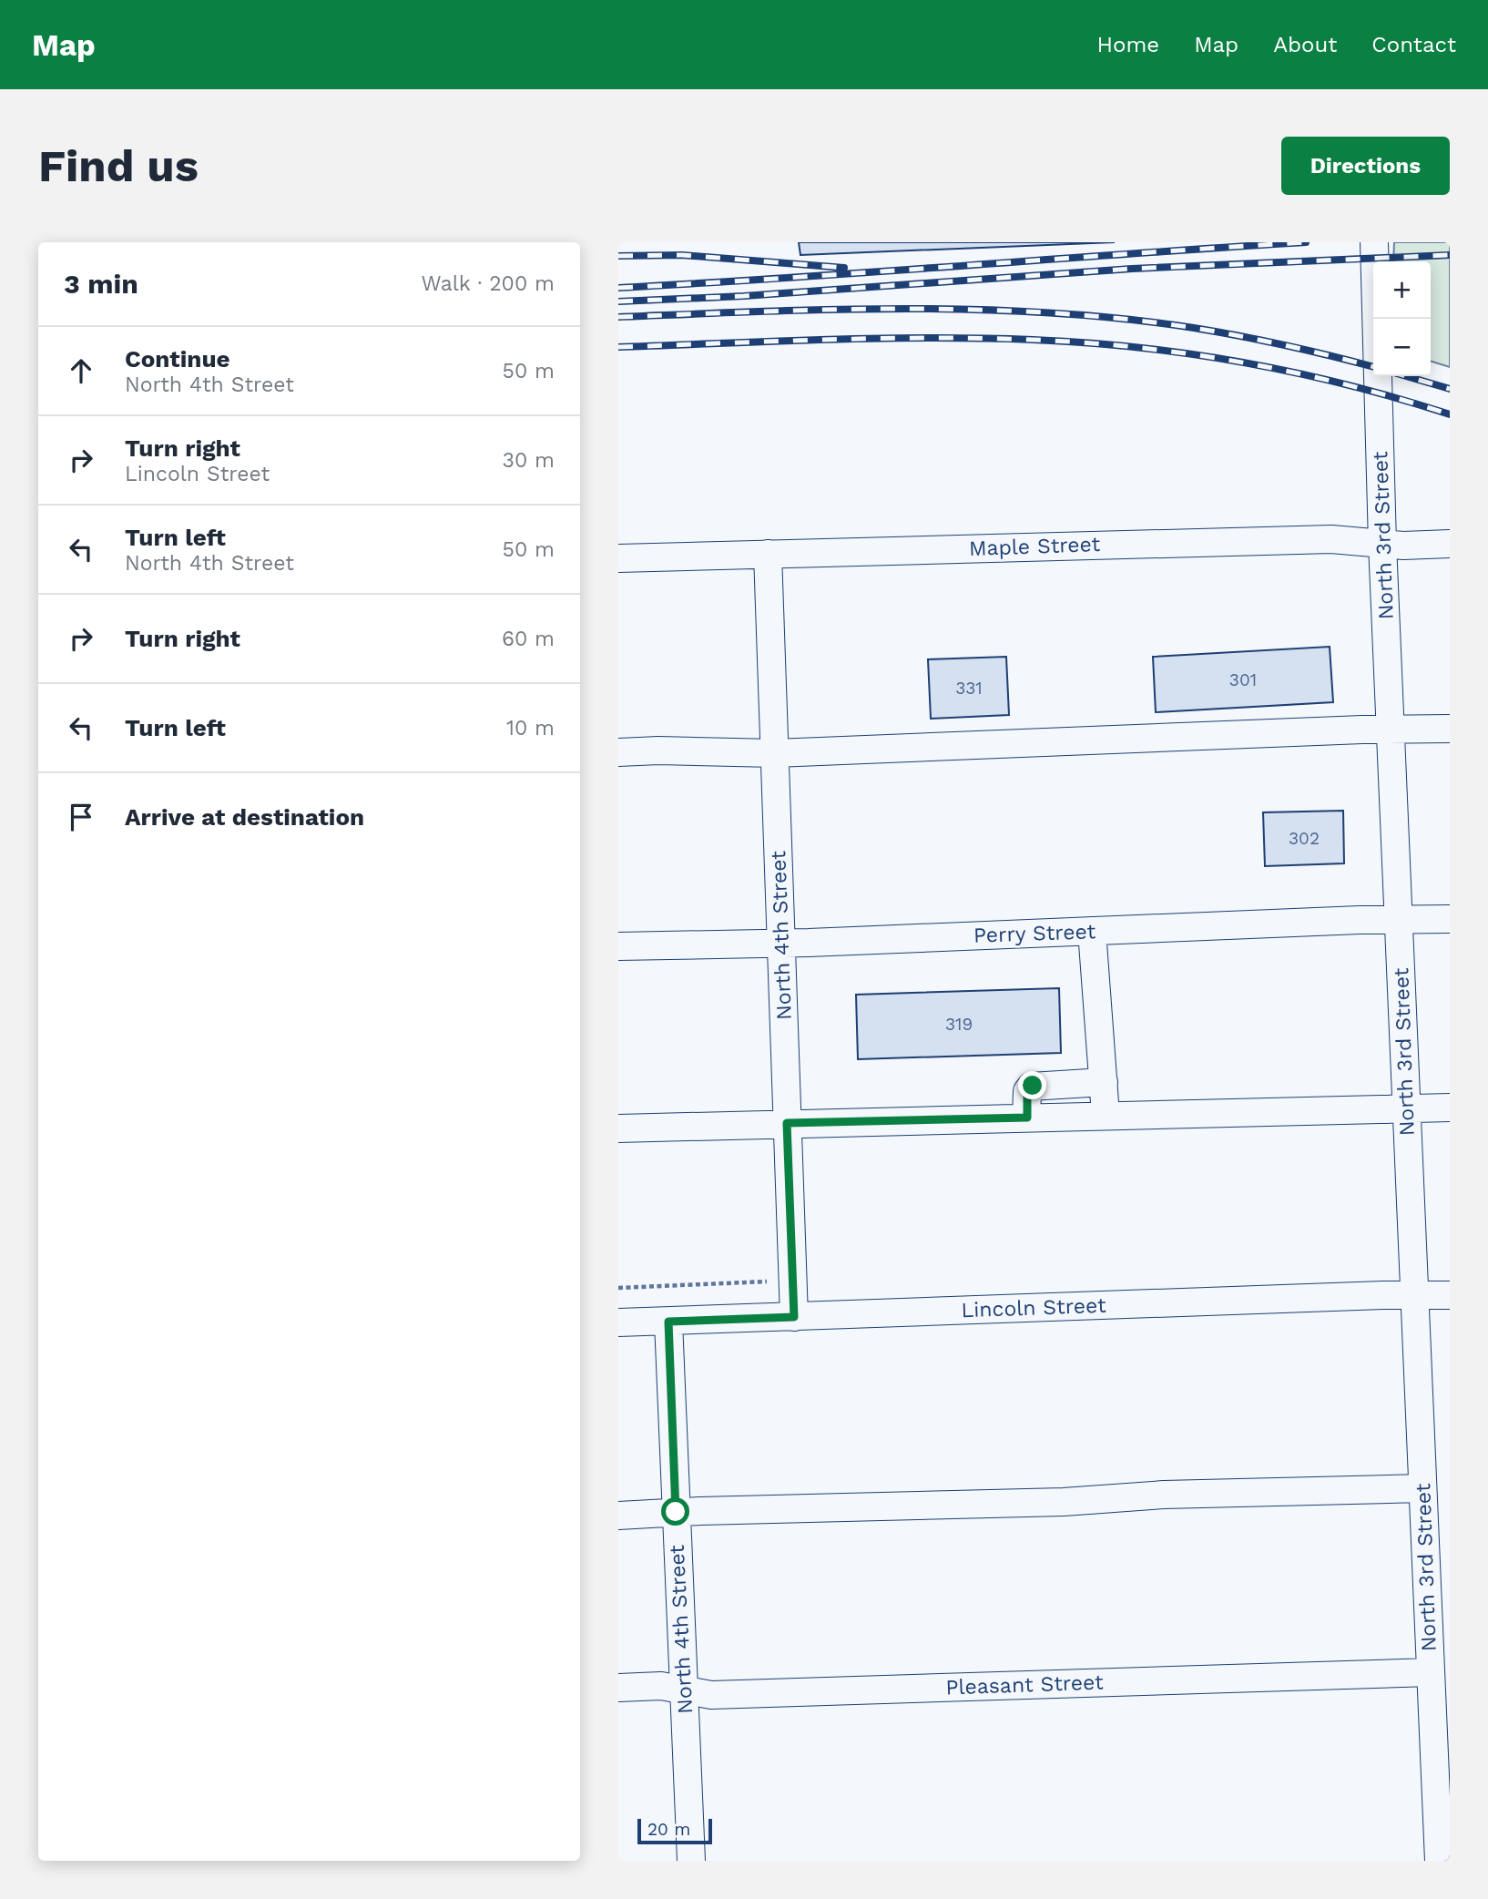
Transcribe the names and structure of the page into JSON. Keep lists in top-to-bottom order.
{
  "streets": {
    "street": [
      "North 3rd Street",
      "Maple Street",
      "Perry Street",
      "North 4th Street",
      "Lincoln Street",
      "Pleasant Street"
    ]
  },
  "crossings": [
    ["North 3rd Street", "Maple Street"],
    ["North 3rd Street", "Perry Street"],
    ["North 3rd Street", "Lincoln Street"],
    ["North 3rd Street", "Pleasant Street"],
    ["Maple Street", "North 4th Street"],
    ["Perry Street", "North 4th Street"],
    ["North 4th Street", "Lincoln Street"],
    ["North 4th Street", "Pleasant Street"]
  ],
  "house_numbers": [
    "301",
    "331",
    "302",
    "319"
  ],
  "scale_bar": "20 m",
  "page": {
    "header": "Map",
    "nav": [
      "Home",
      "Map",
      "About",
      "Contact"
    ],
    "buttons": "Directions",
    "title": "Find us",
    "heading": ["3 min", "Walk · 200 m"],
    "map_buttons": ["+", "−"],
    "list": [
      ["Continue", "North 4th Street", "50 m"],
      ["Turn right", "Lincoln Street", "30 m"],
      ["Turn left", "North 4th Street", "50 m"],
      ["Turn right", "60 m"],
      ["Turn left", "10 m"],
      "Arrive at destination"
    ],
    "scale": "20 m"
  }
}
